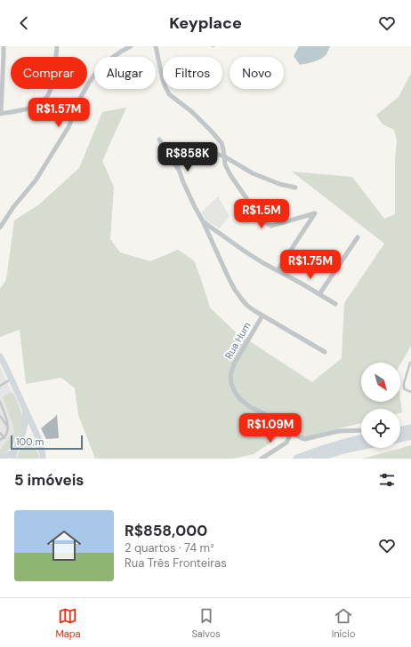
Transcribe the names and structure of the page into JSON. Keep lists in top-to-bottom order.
{
  "streets": {
    "street": ["Rua Hum"]
  },
  "scale_bar": "100 m",
  "north": "bottom right",
  "page": {
    "header": "Keyplace",
    "chip": [
      "Comprar",
      "Alugar",
      "Filtros",
      "Novo"
    ],
    "price": [
      "R$1.57M",
      "R$858K",
      "R$1.5M",
      "R$1.75M",
      "R$1.09M"
    ],
    "scale": "100 m",
    "heading": "5 imóveis",
    "list": [
      {
        "name": "R$858,000",
        "note": "2 quartos · 74 m² · Rua Três Fronteiras"
      }
    ],
    "tabs": ["Mapa", "Salvos", "Início"]
  }
}
